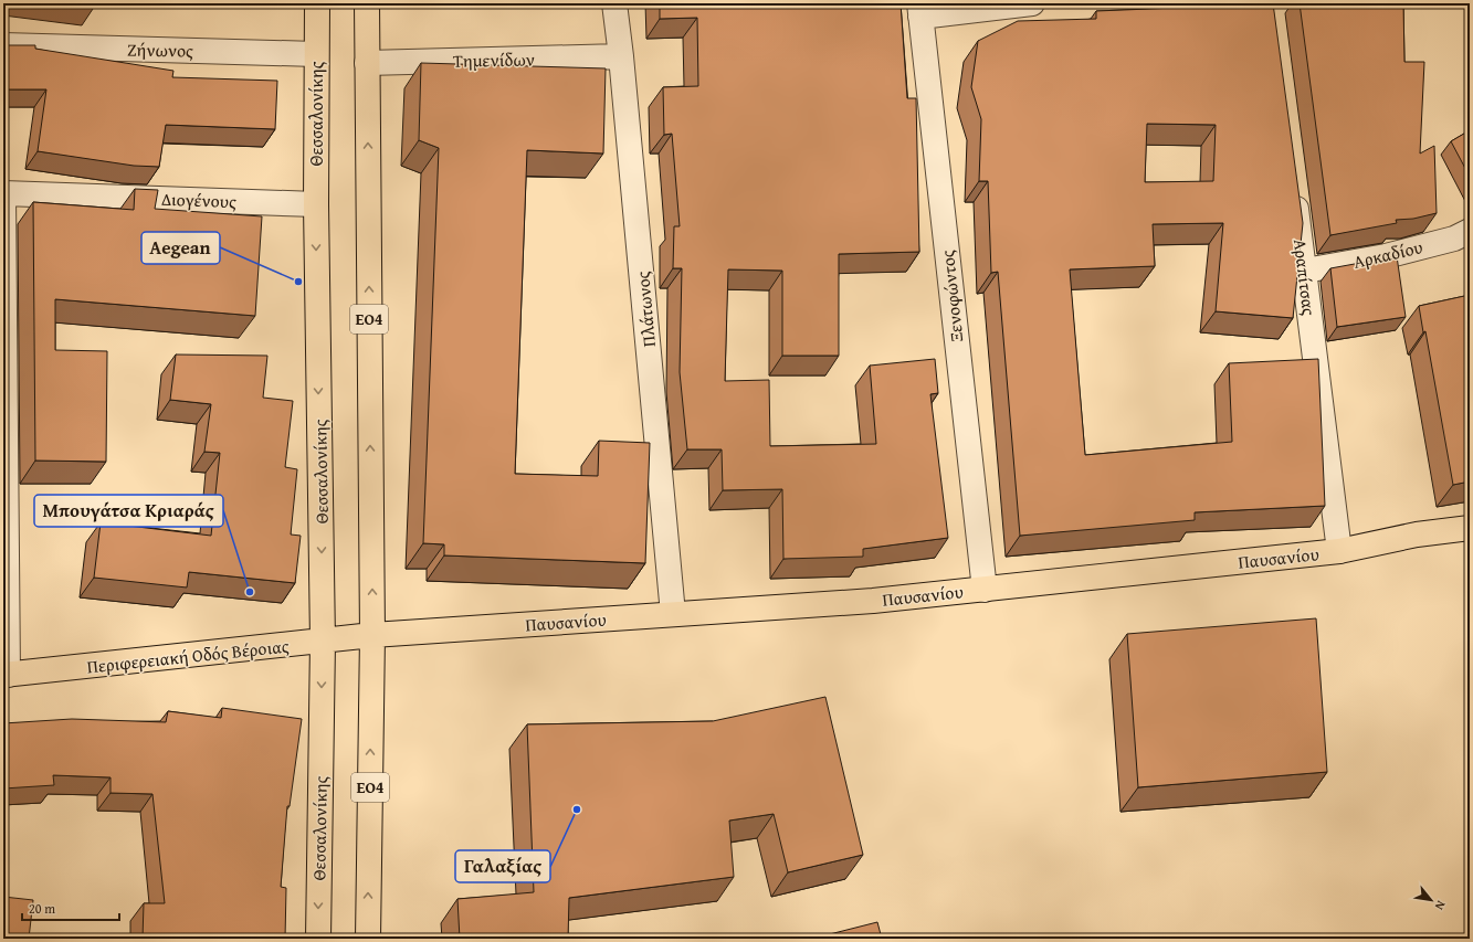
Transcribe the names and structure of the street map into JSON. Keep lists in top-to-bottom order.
{
  "streets": {
    "main road": [
      "Θεσσαλονίκης",
      "ΕΟ4",
      "Παυσανίου",
      "Περιφερειακή Οδός Βέροιας"
    ],
    "street": [
      "Ζήνωνος",
      "Τημενίδων",
      "Διογένους",
      "Αρκαδίου",
      "Αραπίτσας",
      "Ξενοφώντος",
      "Πλάτωνος"
    ]
  },
  "crossings": [
    ["Ζήνωνος", "Θεσσαλονίκης"],
    ["Τημενίδων", "Πλάτωνος"],
    ["Τημενίδων", "ΕΟ4"],
    ["Θεσσαλονίκης", "Διογένους"],
    ["Θεσσαλονίκης", "Περιφερειακή Οδός Βέροιας"],
    ["Αρκαδίου", "Αραπίτσας"],
    ["Αραπίτσας", "Παυσανίου"],
    ["Ξενοφώντος", "Παυσανίου"],
    ["Πλάτωνος", "Παυσανίου"],
    ["ΕΟ4", "Παυσανίου"],
    ["ΕΟ4", "Περιφερειακή Οδός Βέροιας"],
    ["Παυσανίου", "Περιφερειακή Οδός Βέροιας"]
  ],
  "places": ["Aegean", "Μπουγάτσα Κριαράς", "Γαλαξίας"],
  "scale_bar": "20 m",
  "north": "bottom right"
}
